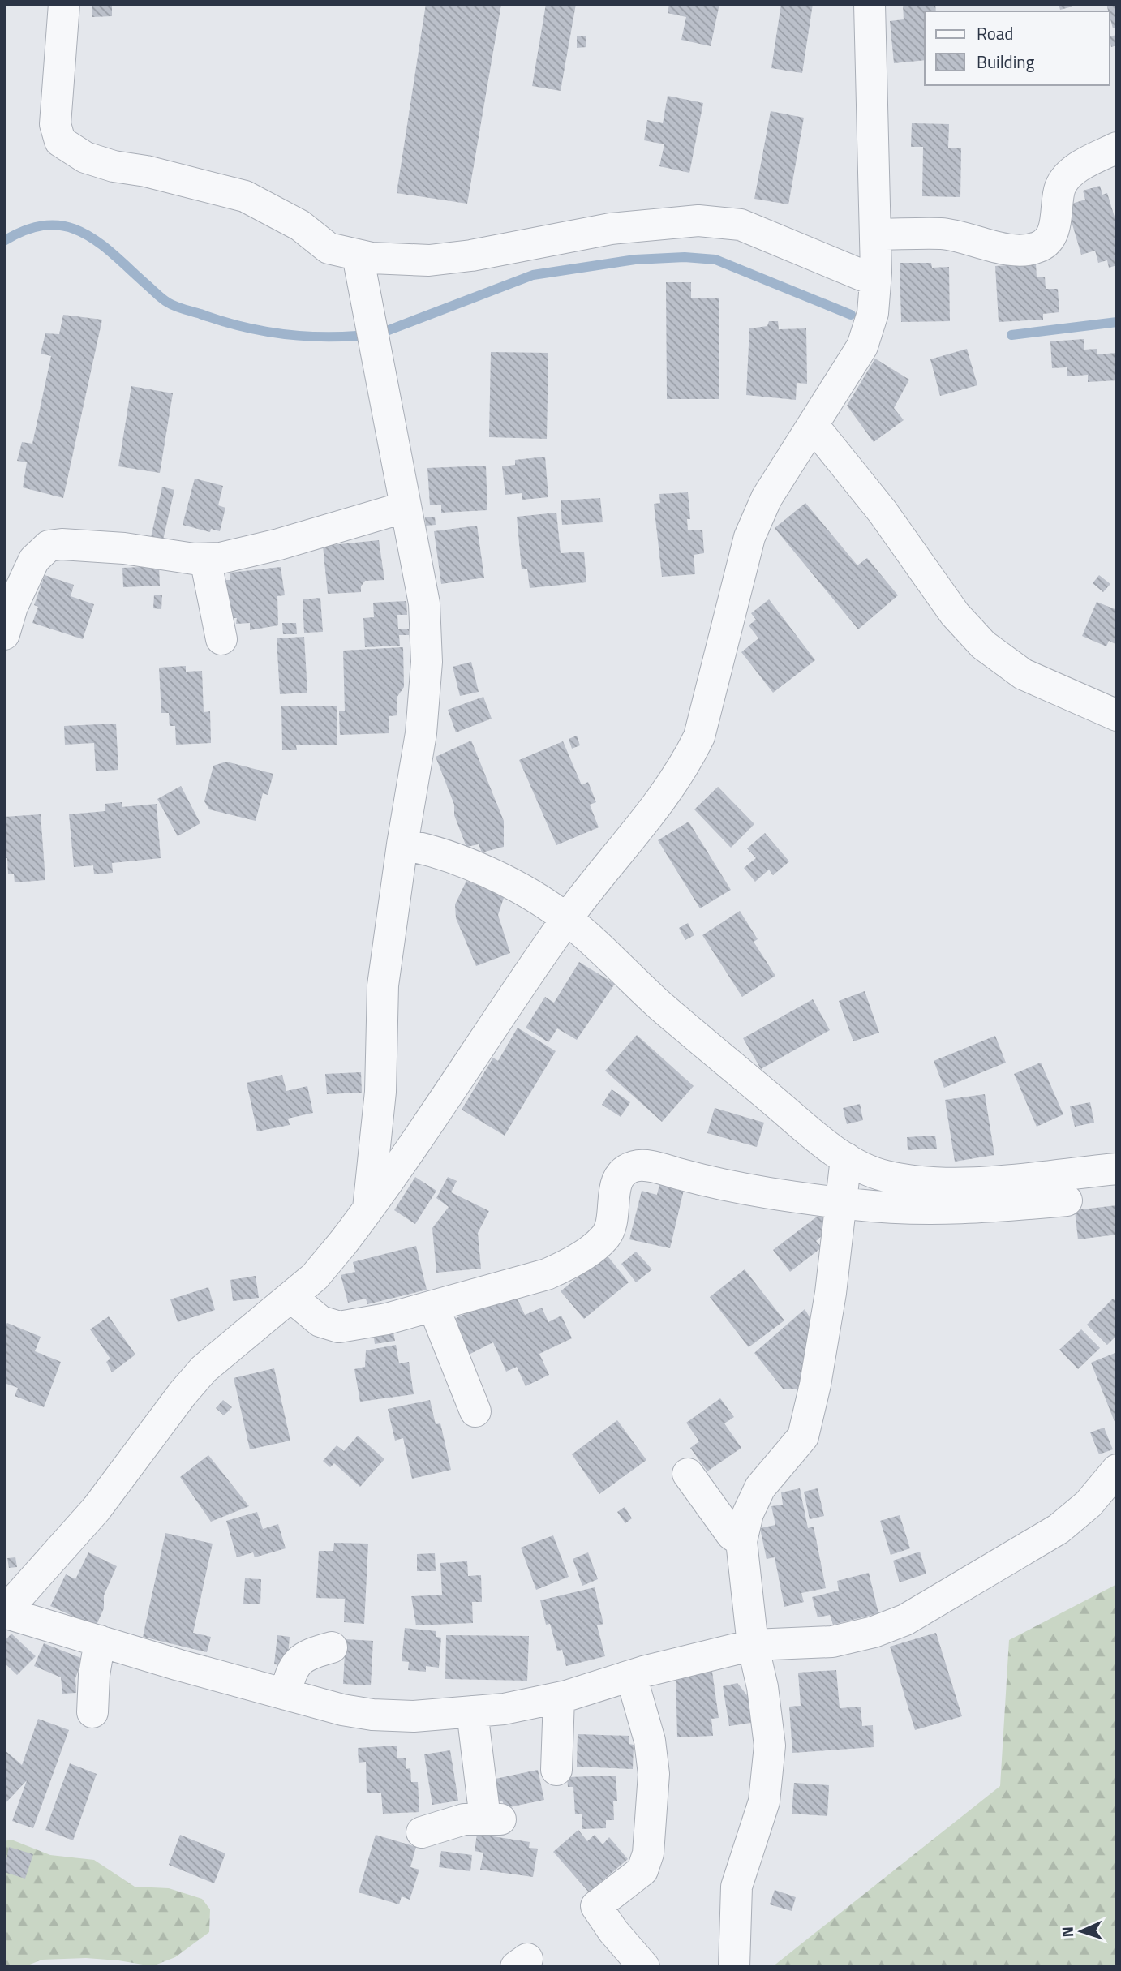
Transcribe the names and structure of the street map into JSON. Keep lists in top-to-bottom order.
{
  "legend": ["Road", "Building"],
  "north": "left"
}
